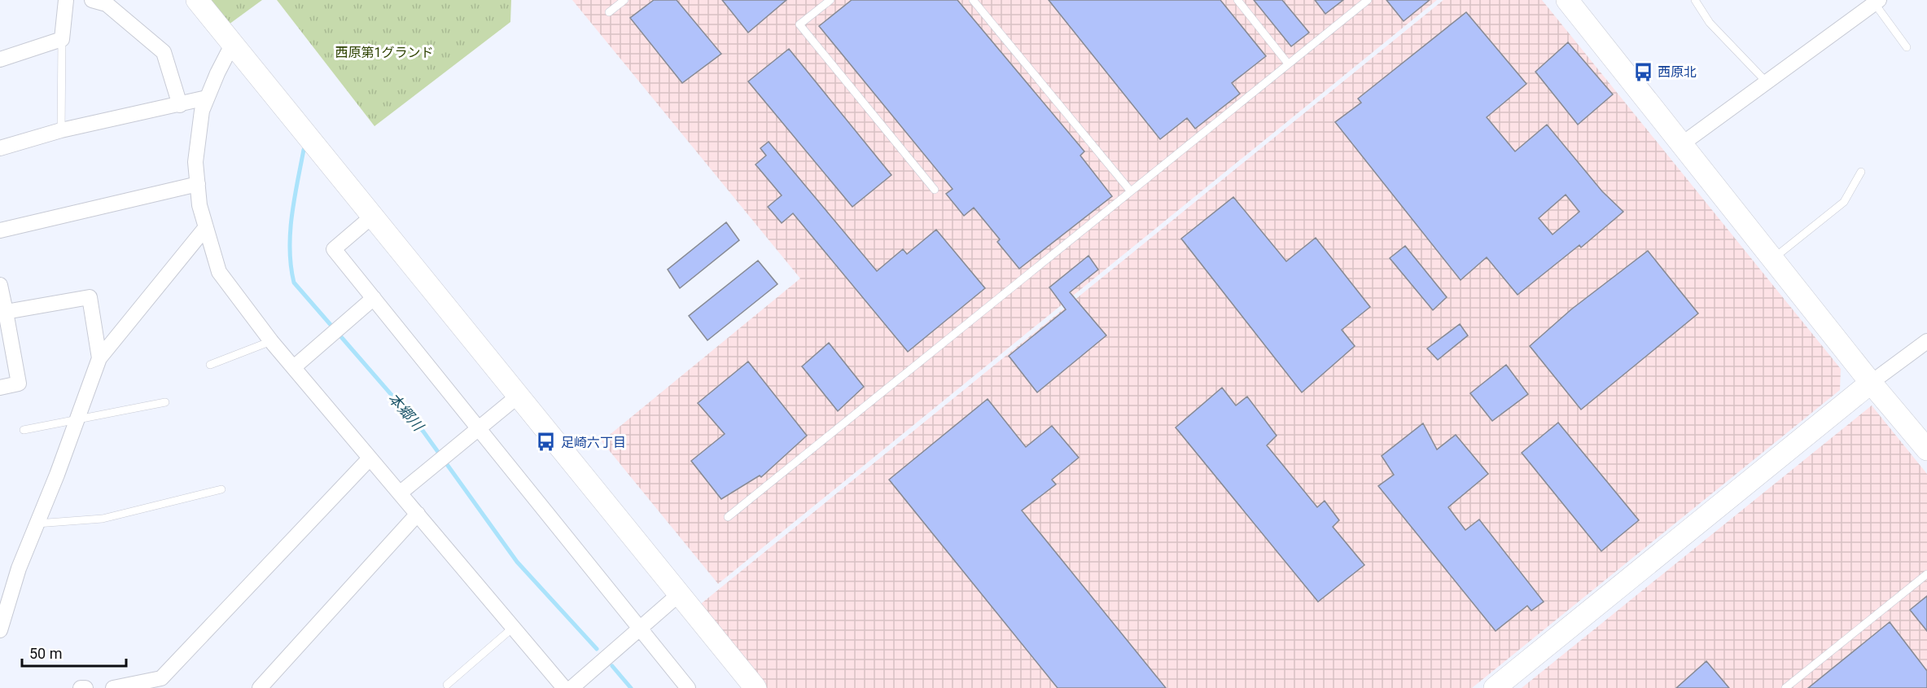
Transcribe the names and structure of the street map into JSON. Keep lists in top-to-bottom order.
{
  "water": ["本郷川"],
  "parks": ["西原第1グランド"],
  "places": {
    "bus stop": ["西原北", "足崎六丁目"]
  },
  "scale_bar": "50 m"
}
